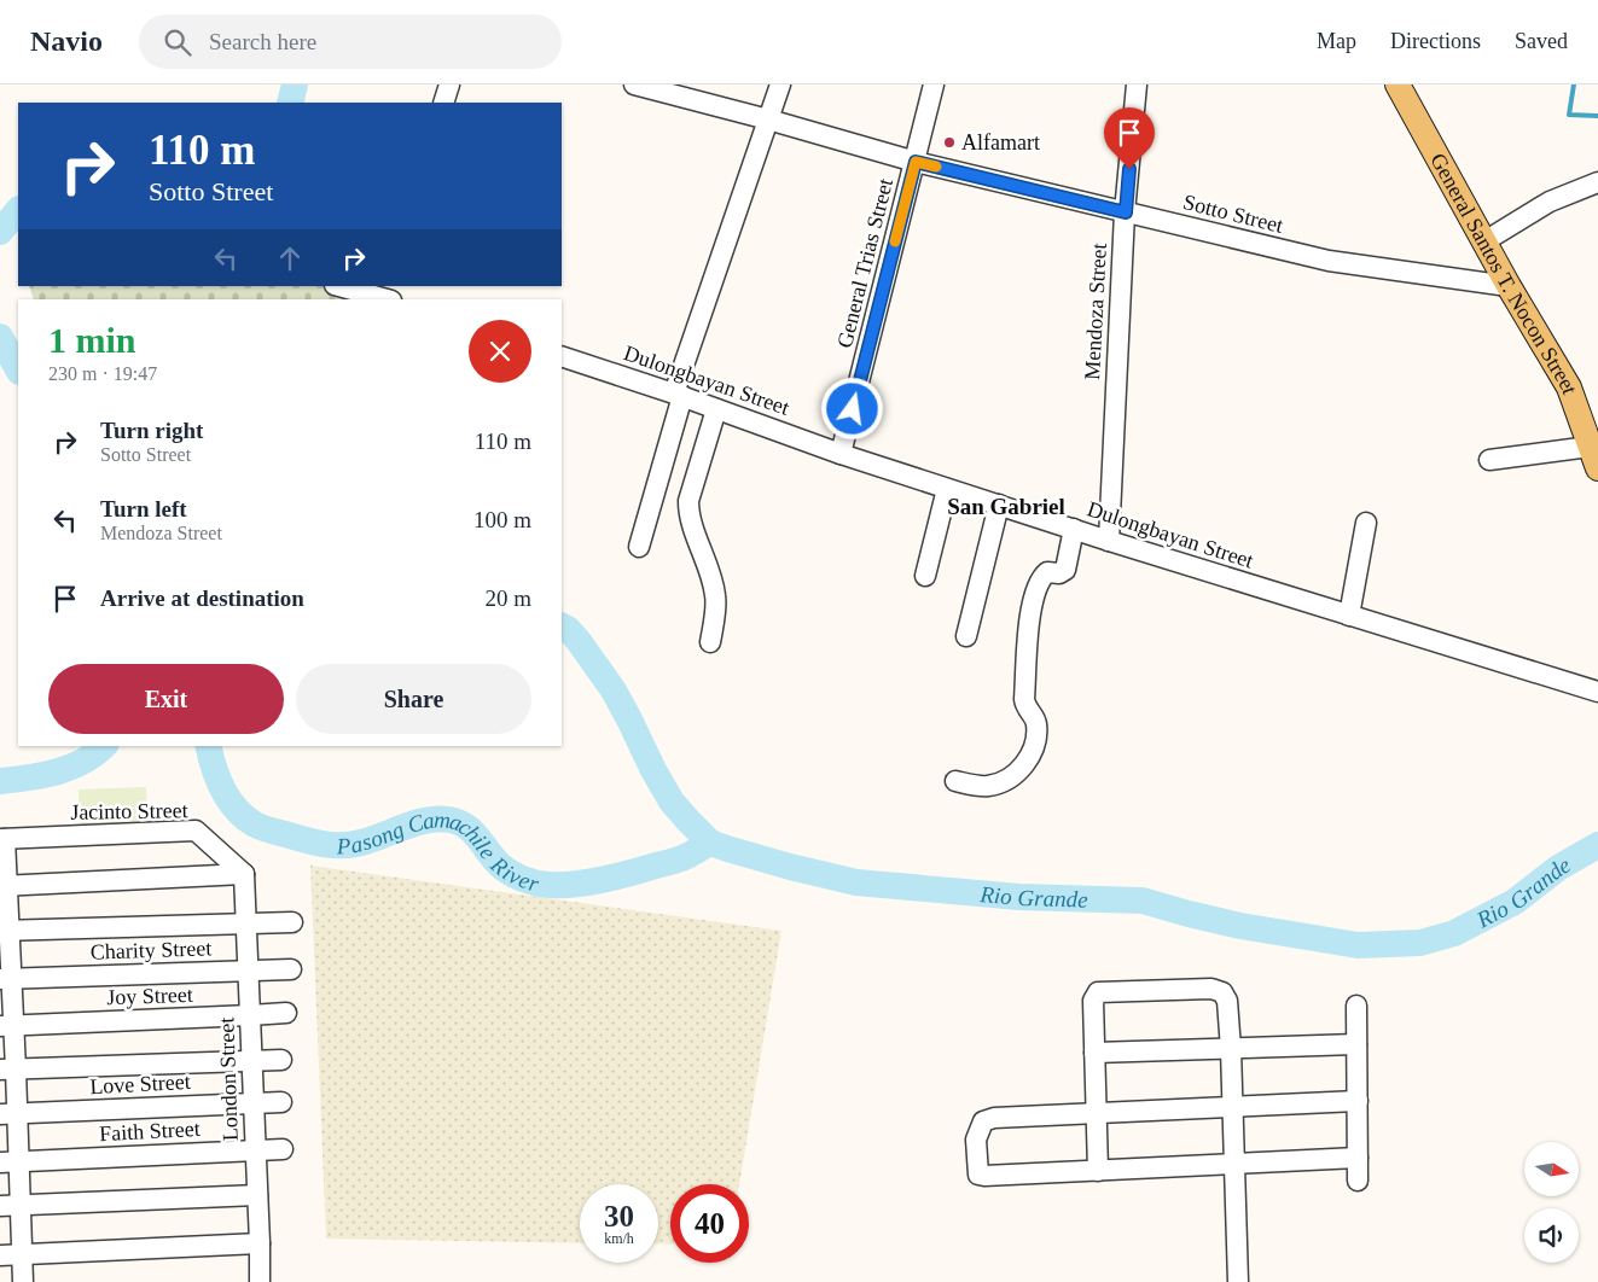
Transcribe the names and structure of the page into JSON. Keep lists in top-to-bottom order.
{
  "streets": {
    "main road": ["General Santos T. Nocon Street"],
    "street": [
      "Sotto Street",
      "General Trias Street",
      "Mendoza Street",
      "Dulongbayan Street",
      "Jacinto Street",
      "Charity Street",
      "Joy Street",
      "London Street",
      "Love Street",
      "Faith Street"
    ]
  },
  "crossings": [
    ["Sotto Street", "General Trias Street"],
    ["Sotto Street", "General Santos T. Nocon Street"],
    ["Sotto Street", "Mendoza Street"],
    ["General Trias Street", "Dulongbayan Street"],
    ["Mendoza Street", "Dulongbayan Street"],
    ["Jacinto Street", "London Street"],
    ["Charity Street", "London Street"],
    ["Joy Street", "London Street"],
    ["London Street", "Love Street"],
    ["London Street", "Faith Street"]
  ],
  "districts": ["San Gabriel"],
  "water": ["Pasong Camachile River", "Rio Grande"],
  "places": ["Alfamart"],
  "north": "right",
  "page": {
    "header": "Navio",
    "search": "Search here",
    "nav": ["Map", "Directions", "Saved"],
    "turn": ["110 m", "Sotto Street"],
    "heading": ["1 min", "230 m · 19:47"],
    "list": [
      {
        "name": "Turn right",
        "note": "Sotto Street",
        "value": "110 m"
      },
      {
        "name": "Turn left",
        "note": "Mendoza Street",
        "value": "100 m"
      },
      {
        "name": "Arrive at destination",
        "value": "20 m"
      }
    ],
    "buttons": ["Exit", "Share"],
    "speed": "30 km/h",
    "limit": "40"
  }
}
